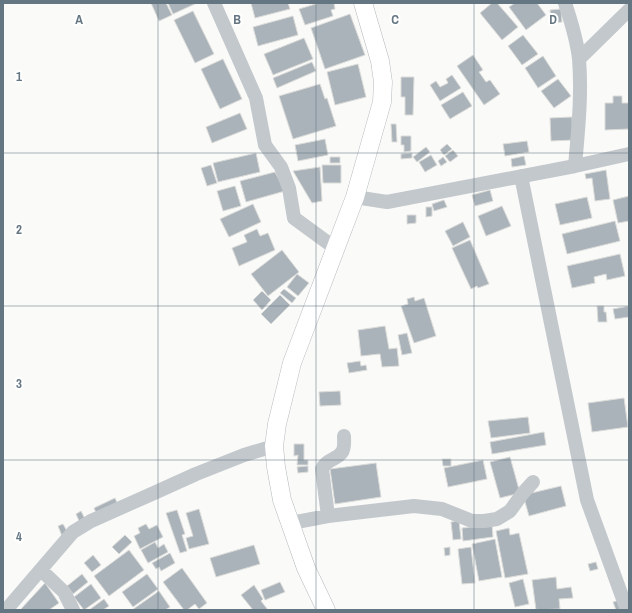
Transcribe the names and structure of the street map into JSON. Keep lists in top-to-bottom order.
{
  "grid": {
    "columns": [
      "A",
      "B",
      "C",
      "D"
    ],
    "rows": [
      "1",
      "2",
      "3",
      "4"
    ]
  }
}
